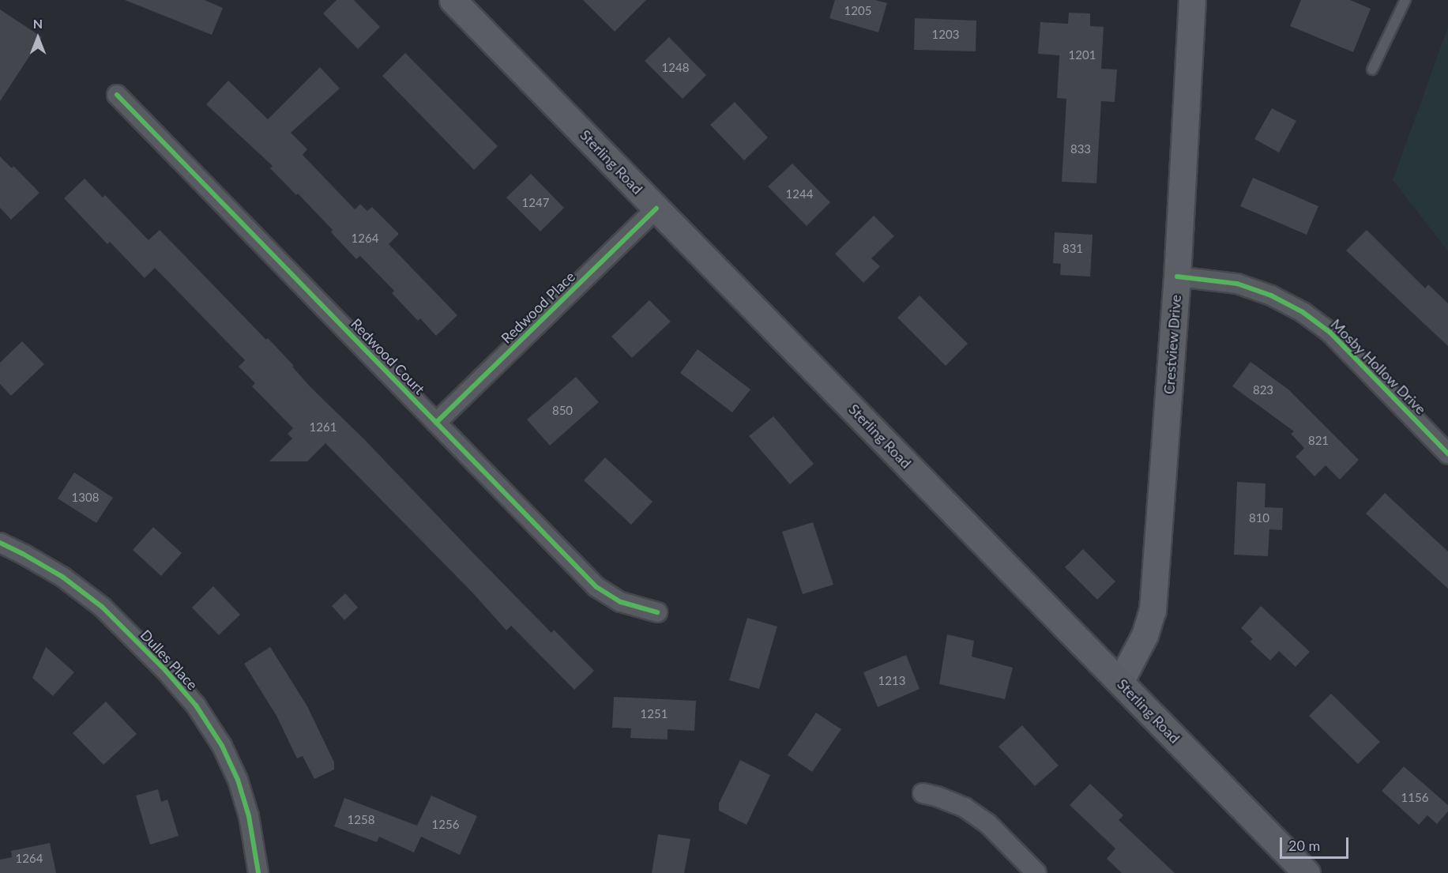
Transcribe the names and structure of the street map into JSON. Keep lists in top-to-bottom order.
{
  "streets": {
    "main road": ["Sterling Road", "Crestview Drive"],
    "street": [
      "Redwood Place",
      "Redwood Court",
      "Mosby Hollow Drive",
      "Dulles Place"
    ]
  },
  "crossings": [
    ["Sterling Road", "Redwood Place"],
    ["Sterling Road", "Crestview Drive"],
    ["Redwood Place", "Redwood Court"],
    ["Crestview Drive", "Mosby Hollow Drive"]
  ],
  "house_numbers": [
    "1205",
    "1203",
    "1201",
    "1248",
    "833",
    "1244",
    "1247",
    "1264",
    "831",
    "823",
    "850",
    "1261",
    "821",
    "1308",
    "810",
    "1213",
    "1251",
    "1156",
    "1258",
    "1256",
    "1264"
  ],
  "scale_bar": "20 m",
  "north": "top"
}
